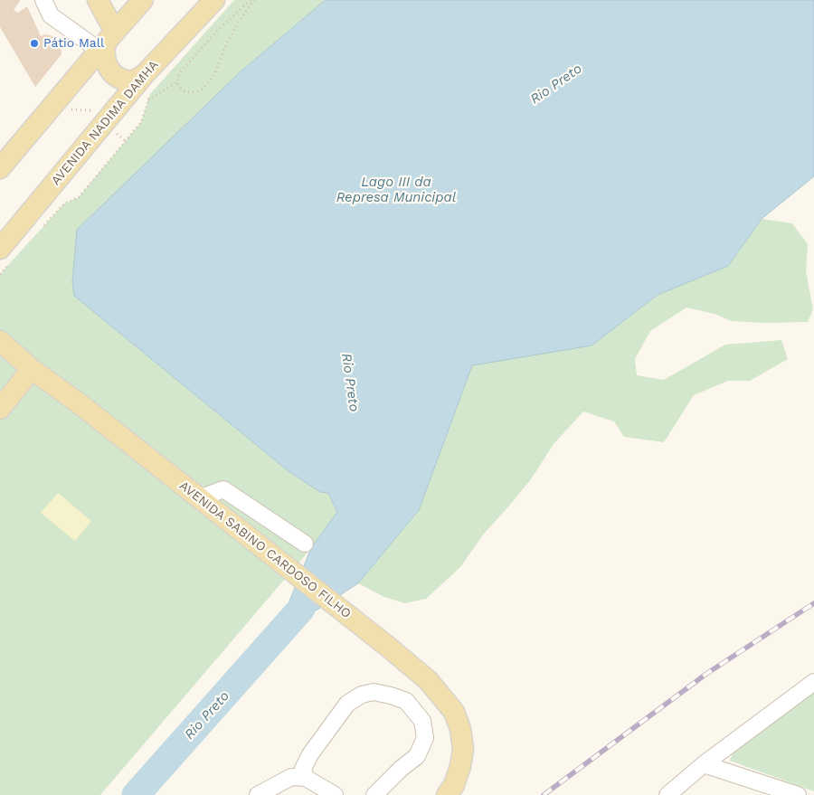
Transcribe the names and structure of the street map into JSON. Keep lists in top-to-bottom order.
{
  "streets": {
    "main road": ["AVENIDA NADIMA DAMHA", "AVENIDA SABINO CARDOSO FILHO"]
  },
  "water": ["Rio Preto", "Lago III da Represa Municipal"],
  "places": ["Pátio Mall"]
}
